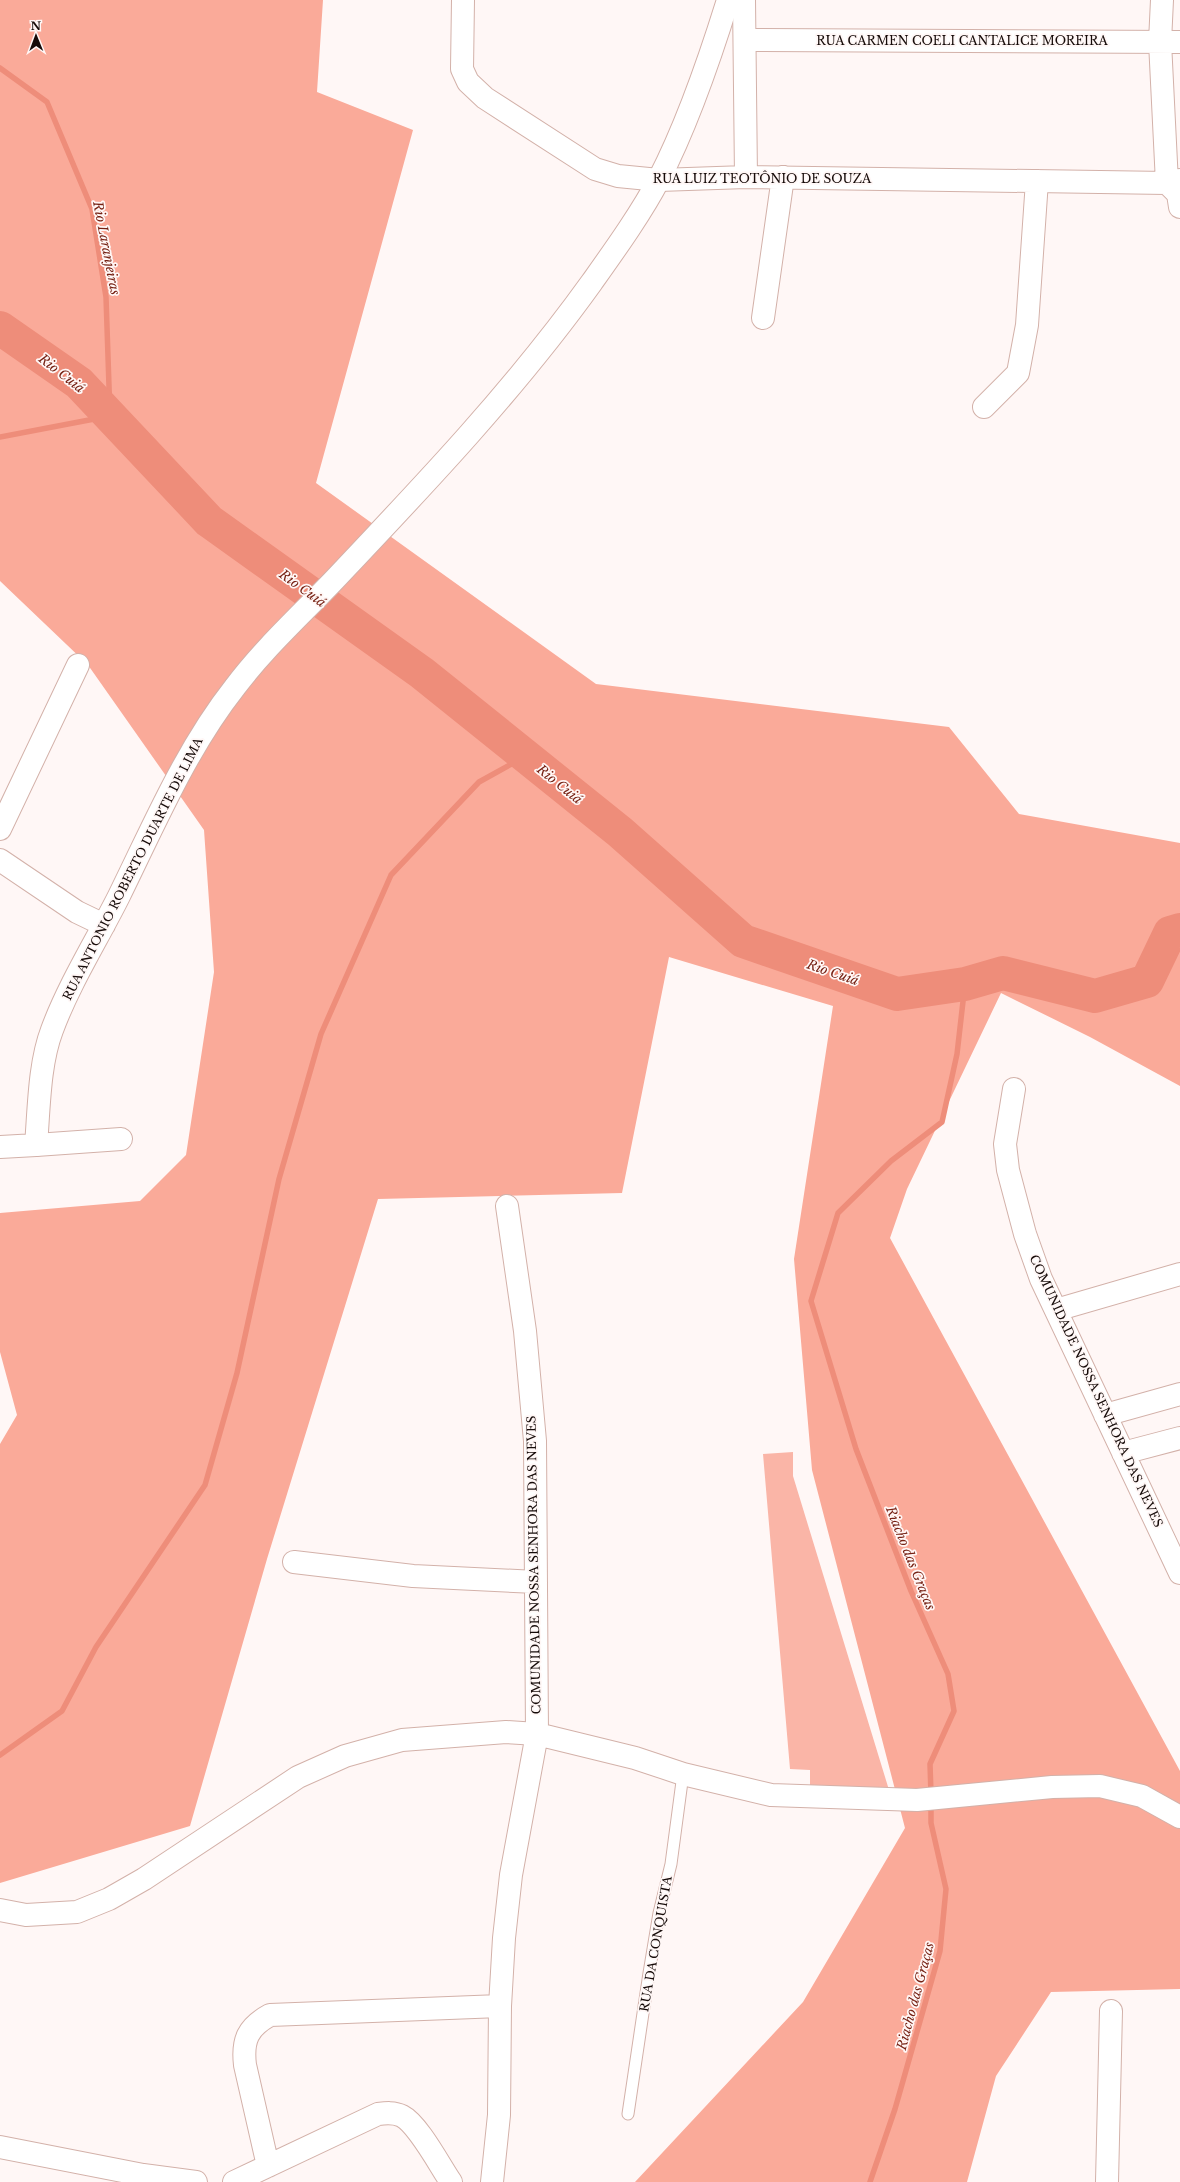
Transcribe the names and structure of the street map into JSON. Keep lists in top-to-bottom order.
{
  "streets": {
    "street": [
      "RUA CARMEN COELI CANTALICE MOREIRA",
      "RUA LUIZ TEOTÔNIO DE SOUZA",
      "RUA ANTONIO ROBERTO DUARTE DE LIMA",
      "COMUNIDADE NOSSA SENHORA DAS NEVES"
    ],
    "lane": ["RUA DA CONQUISTA"]
  },
  "crossings": [
    ["RUA LUIZ TEOTÔNIO DE SOUZA", "RUA ANTONIO ROBERTO DUARTE DE LIMA"]
  ],
  "water": ["Rio Laranjeiras", "Rio Cuiá", "Riacho das Graças"],
  "north": "top"
}
